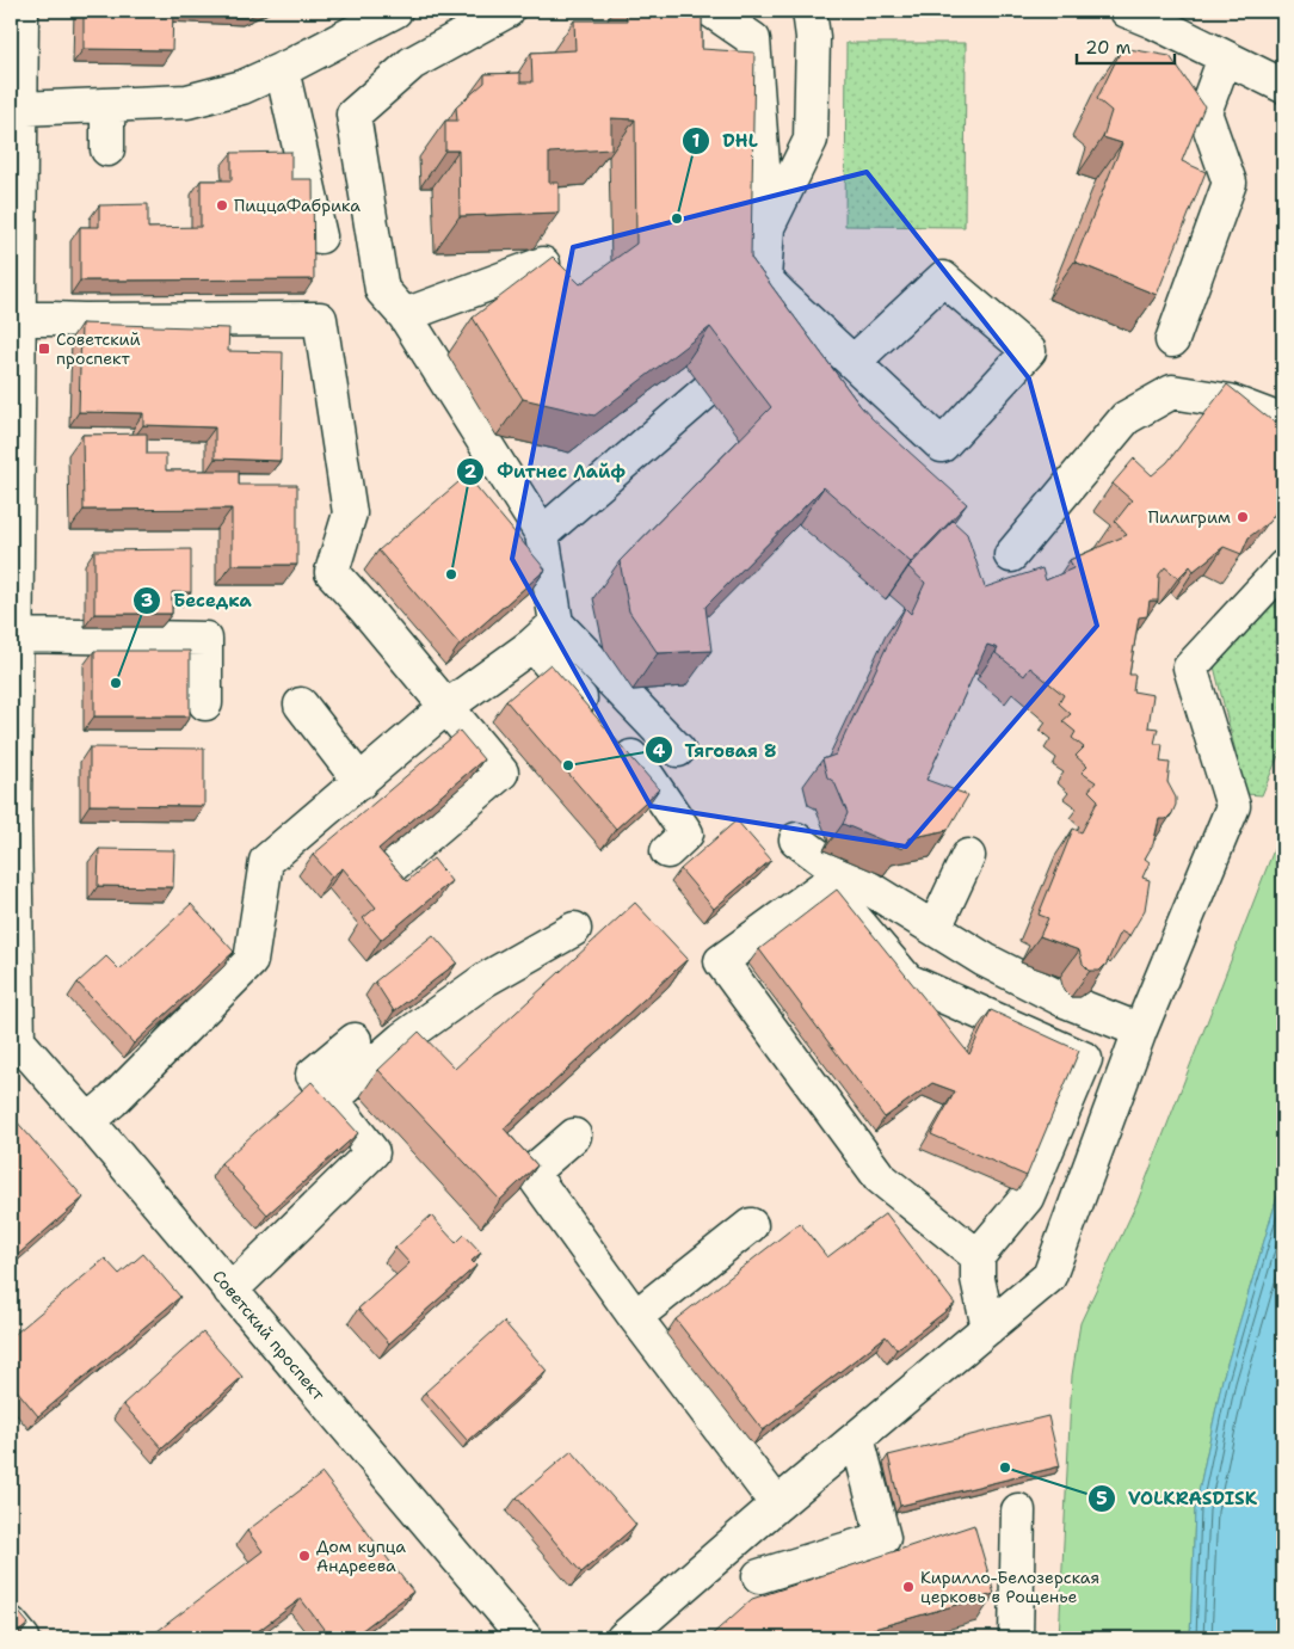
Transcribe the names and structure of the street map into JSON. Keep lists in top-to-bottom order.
{
  "streets": {
    "street": ["Советский проспект"]
  },
  "places": {
    "other": [
      "ПиццаФабрика",
      "DHL",
      "Пилигрим",
      "Фитнес Лайф",
      "Беседка",
      "Тяговая 8",
      "VOLKRASDISK",
      "Дом купца Андреева",
      "Кирилло-Белозерская церковь в Рощенье"
    ],
    "transit": ["Советский проспект"]
  },
  "scale_bar": "20 m"
}
